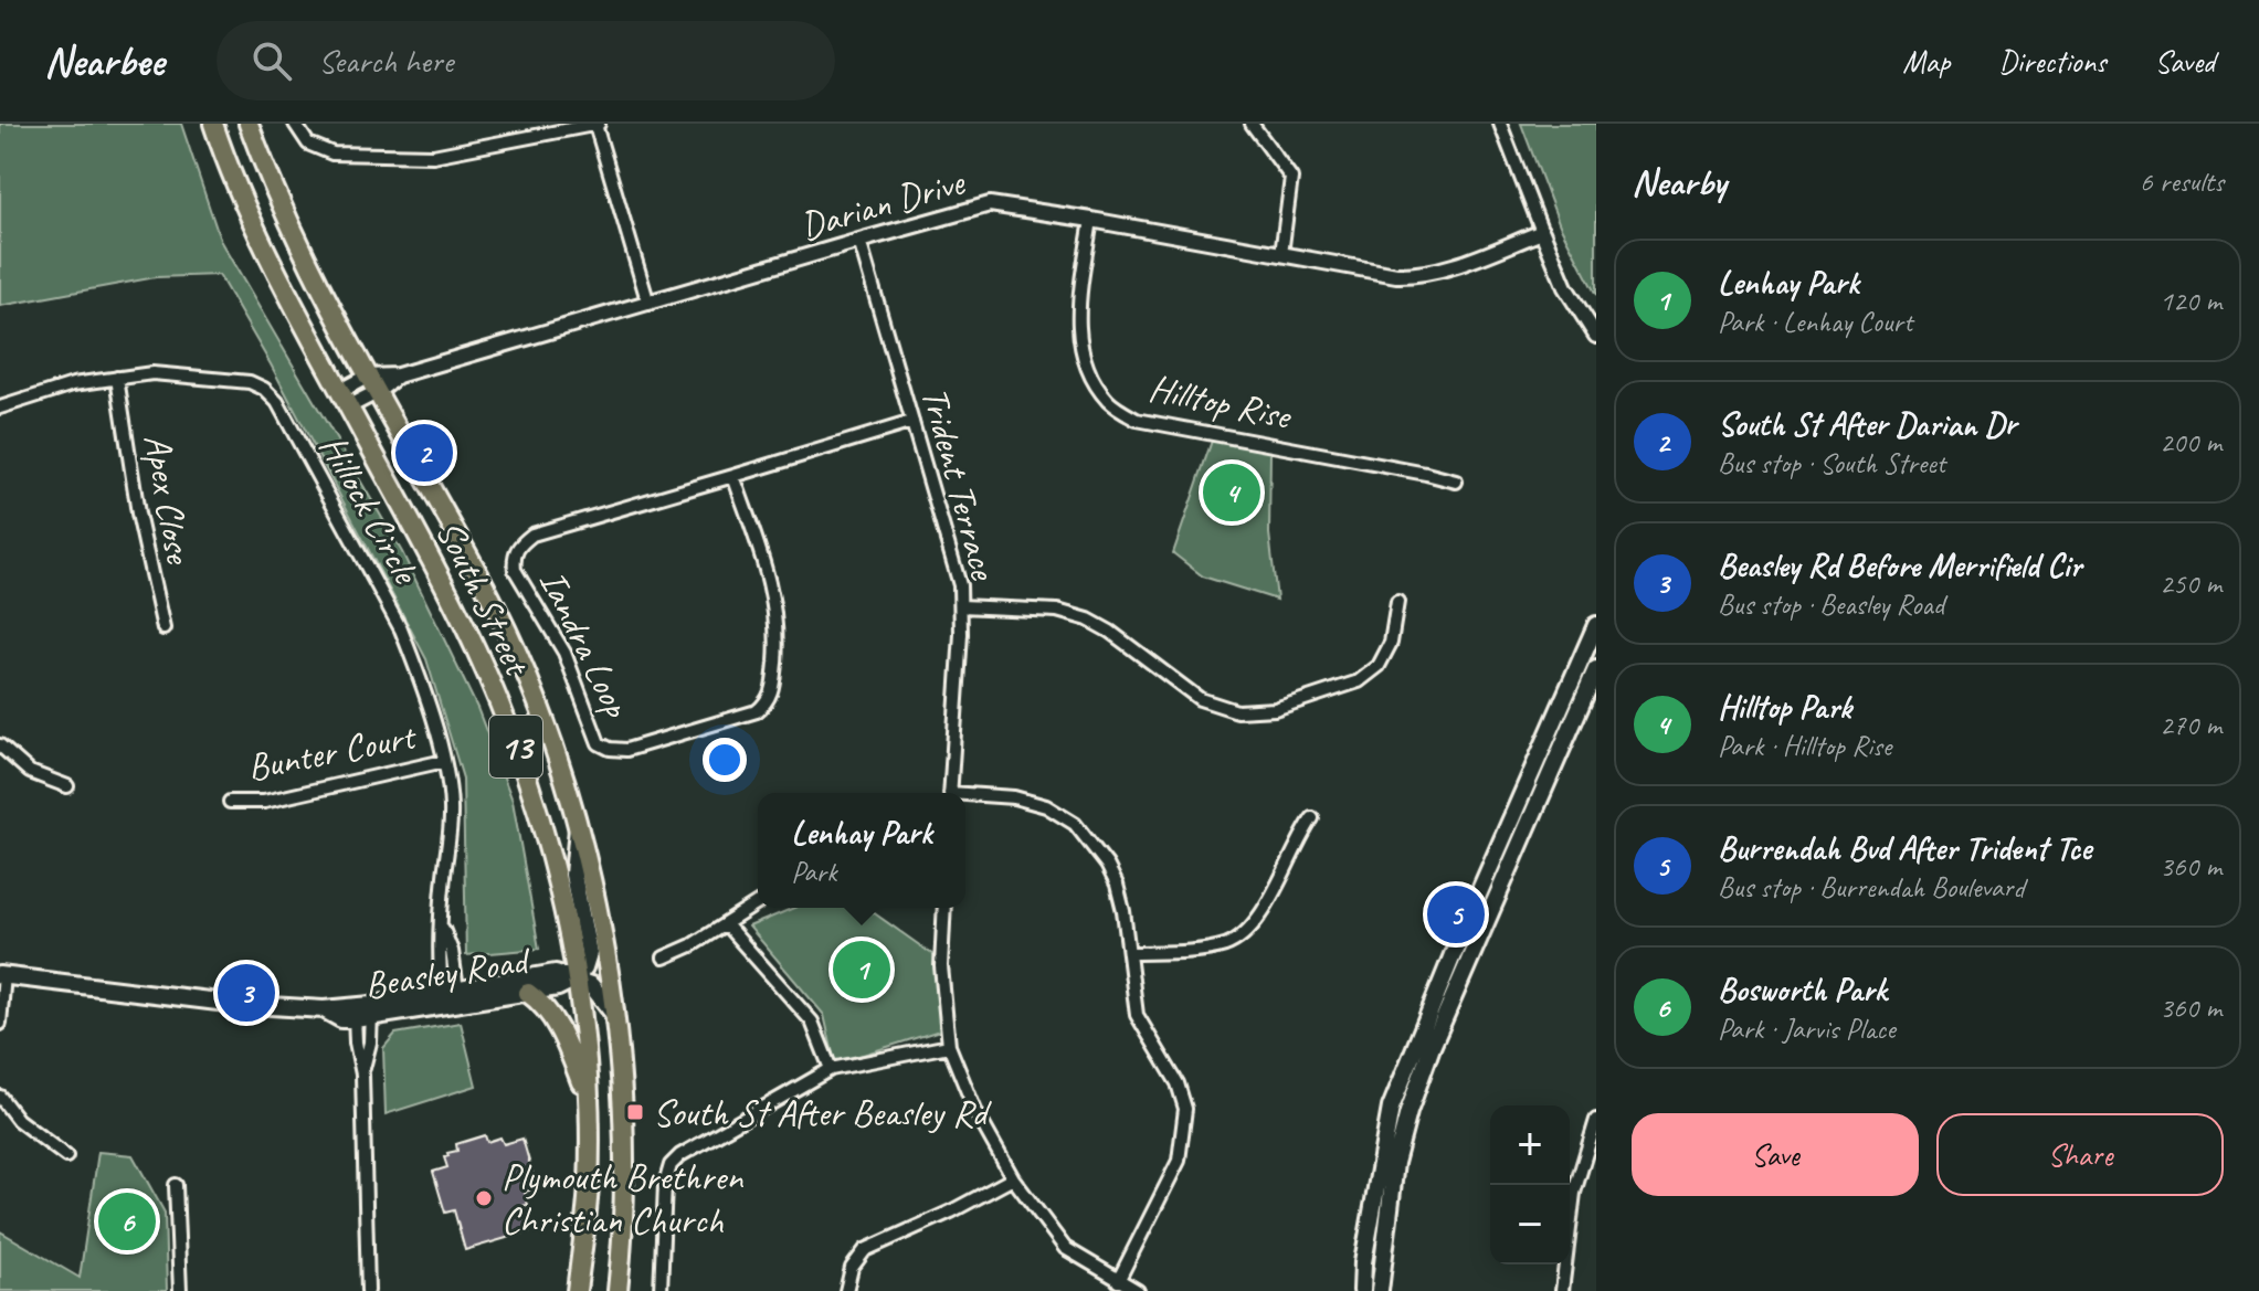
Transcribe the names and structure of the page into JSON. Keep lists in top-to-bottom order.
{
  "streets": {
    "highway": ["South Street", "13"],
    "main road": ["Beasley Road"],
    "street": [
      "Darian Drive",
      "Hilltop Rise",
      "Trident Terrace",
      "Apex Close",
      "Hillock Circle",
      "Iandra Loop",
      "Bunter Court"
    ]
  },
  "crossings": [
    ["Darian Drive", "Hilltop Rise"],
    ["Darian Drive", "Trident Terrace"],
    ["Darian Drive", "South Street"],
    ["Trident Terrace", "Iandra Loop"],
    ["Apex Close", "Hillock Circle"],
    ["Hillock Circle", "Bunter Court"],
    ["Hillock Circle", "Beasley Road"],
    ["South Street", "Beasley Road"]
  ],
  "places": {
    "transit": ["South St After Beasley Rd"],
    "other": ["Plymouth Brethren Christian Church"]
  },
  "page": {
    "header": "Nearbee",
    "search": "Search here",
    "nav": ["Map", "Directions", "Saved"],
    "heading": ["Nearby", "6 results"],
    "list": [
      {
        "mark": "1",
        "name": "Lenhay Park",
        "note": "Park · Lenhay Court",
        "value": "120 m"
      },
      {
        "mark": "2",
        "name": "South St After Darian Dr",
        "note": "Bus stop · South Street",
        "value": "200 m"
      },
      {
        "mark": "3",
        "name": "Beasley Rd Before Merrifield Cir",
        "note": "Bus stop · Beasley Road",
        "value": "250 m"
      },
      {
        "mark": "4",
        "name": "Hilltop Park",
        "note": "Park · Hilltop Rise",
        "value": "270 m"
      },
      {
        "mark": "5",
        "name": "Burrendah Bvd After Trident Tce",
        "note": "Bus stop · Burrendah Boulevard",
        "value": "360 m"
      },
      {
        "mark": "6",
        "name": "Bosworth Park",
        "note": "Park · Jarvis Place",
        "value": "360 m"
      }
    ],
    "pins": [
      "2",
      "4",
      "5",
      "1",
      "3",
      "6"
    ],
    "popup": ["Lenhay Park", "Park"],
    "buttons": ["Save", "Share"],
    "map_buttons": ["+", "−"]
  }
}
